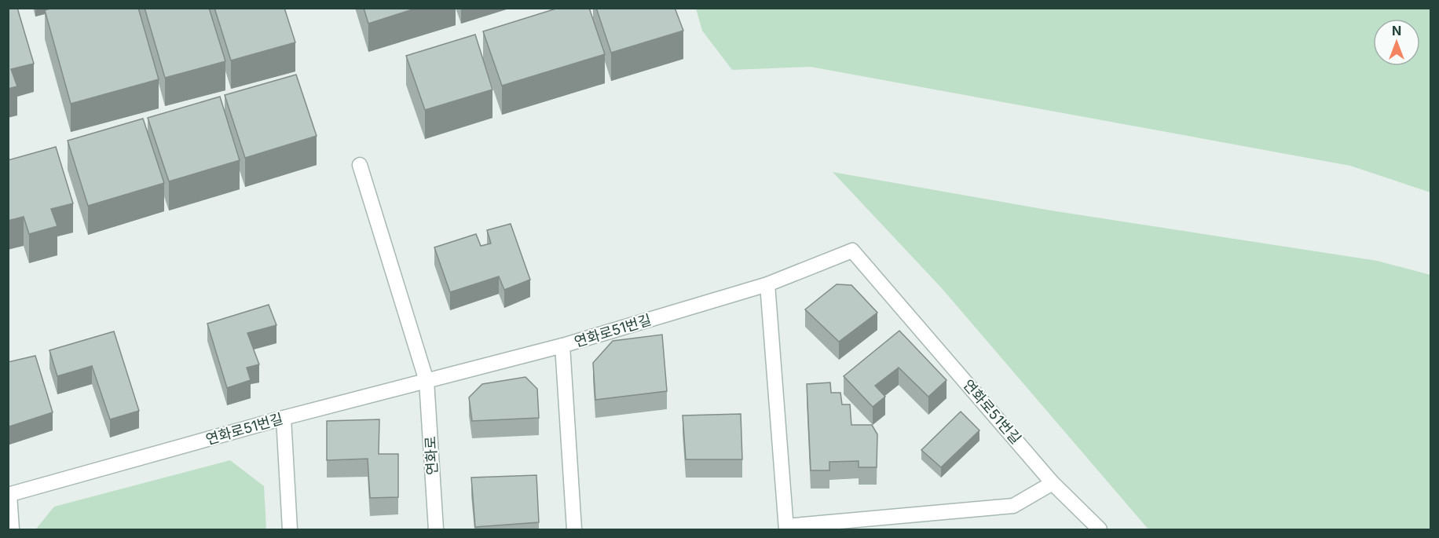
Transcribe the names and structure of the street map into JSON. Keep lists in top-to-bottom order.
{
  "streets": {
    "street": ["연화로51번길", "연화로"]
  },
  "crossings": [
    ["연화로51번길", "연화로"]
  ],
  "north": "top"
}
